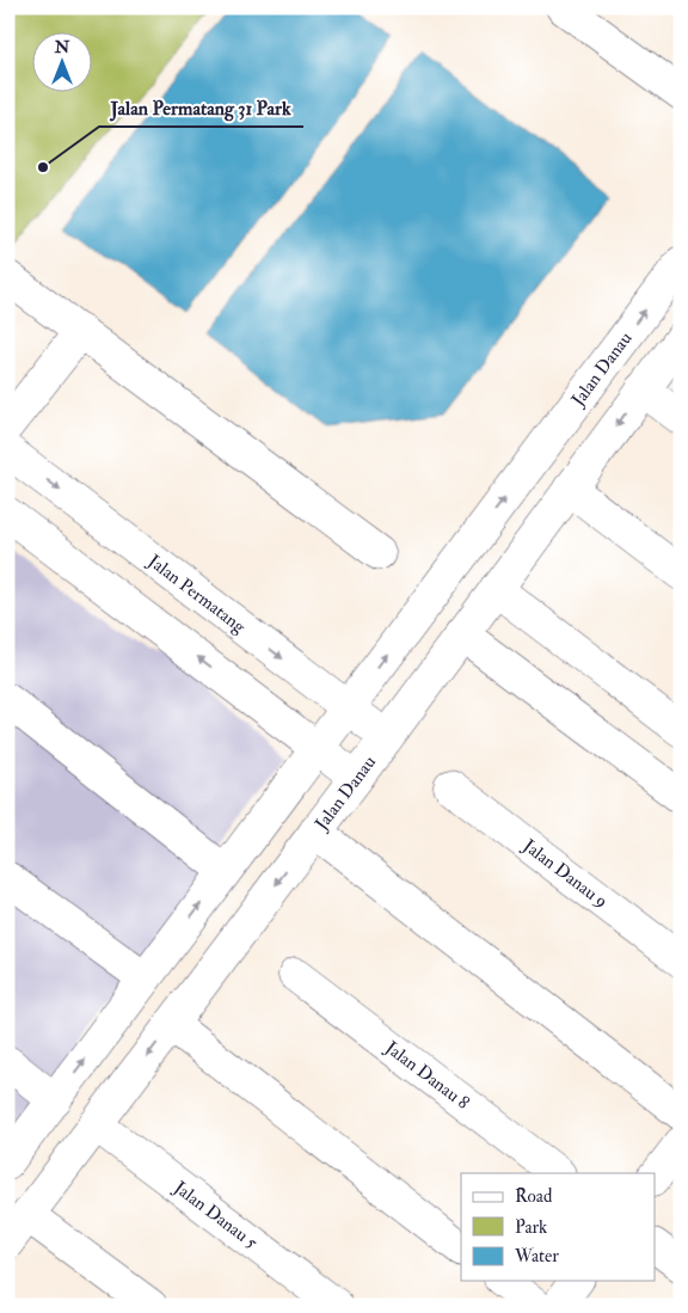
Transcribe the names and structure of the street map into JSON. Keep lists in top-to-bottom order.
{
  "streets": {
    "street": [
      "Jalan Danau",
      "Jalan Permatang",
      "Jalan Danau 9",
      "Jalan Danau 8",
      "Jalan Danau 5"
    ]
  },
  "crossings": [
    ["Jalan Danau", "Jalan Permatang"],
    ["Jalan Danau", "Jalan Danau 5"]
  ],
  "places": ["Jalan Permatang 31 Park"],
  "legend": ["Road", "Park", "Water"],
  "north": "top"
}
